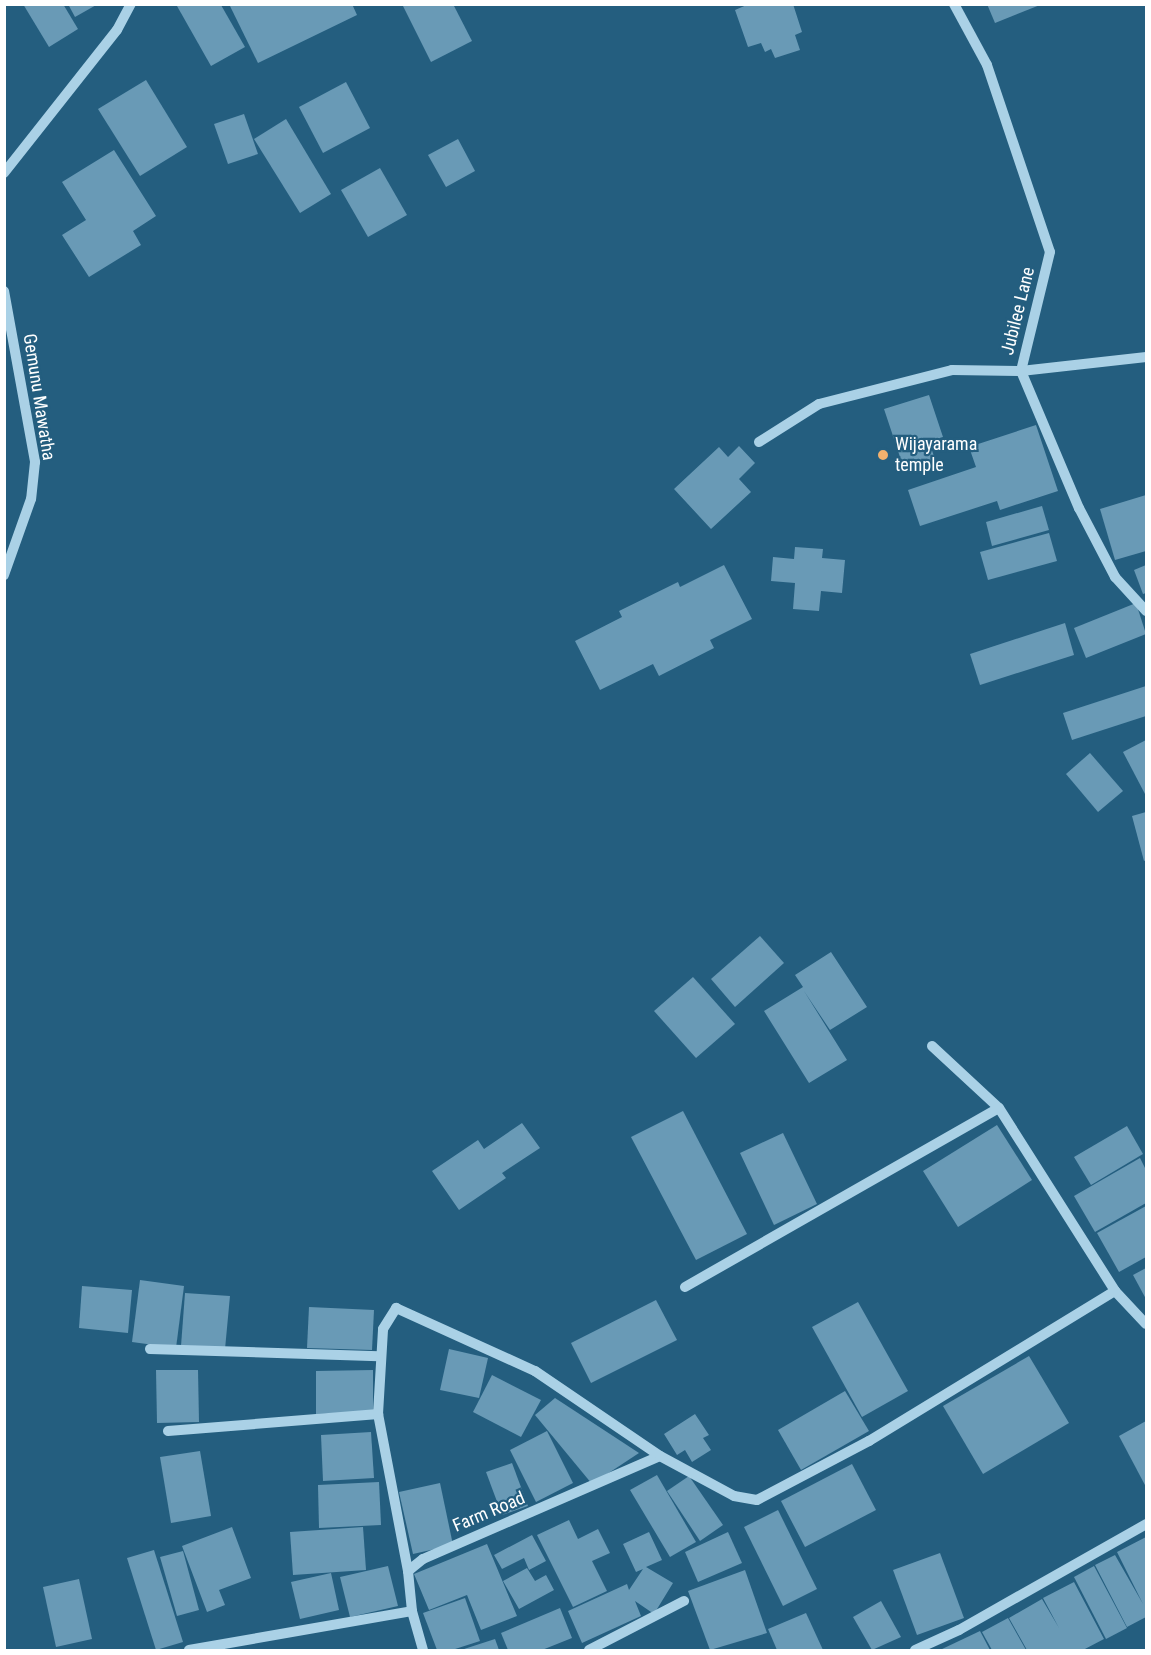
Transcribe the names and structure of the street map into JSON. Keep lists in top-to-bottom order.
{
  "streets": {
    "street": ["Jubilee Lane", "Gemunu Mawatha", "Farm Road"]
  },
  "places": ["Wijayarama temple"]
}
